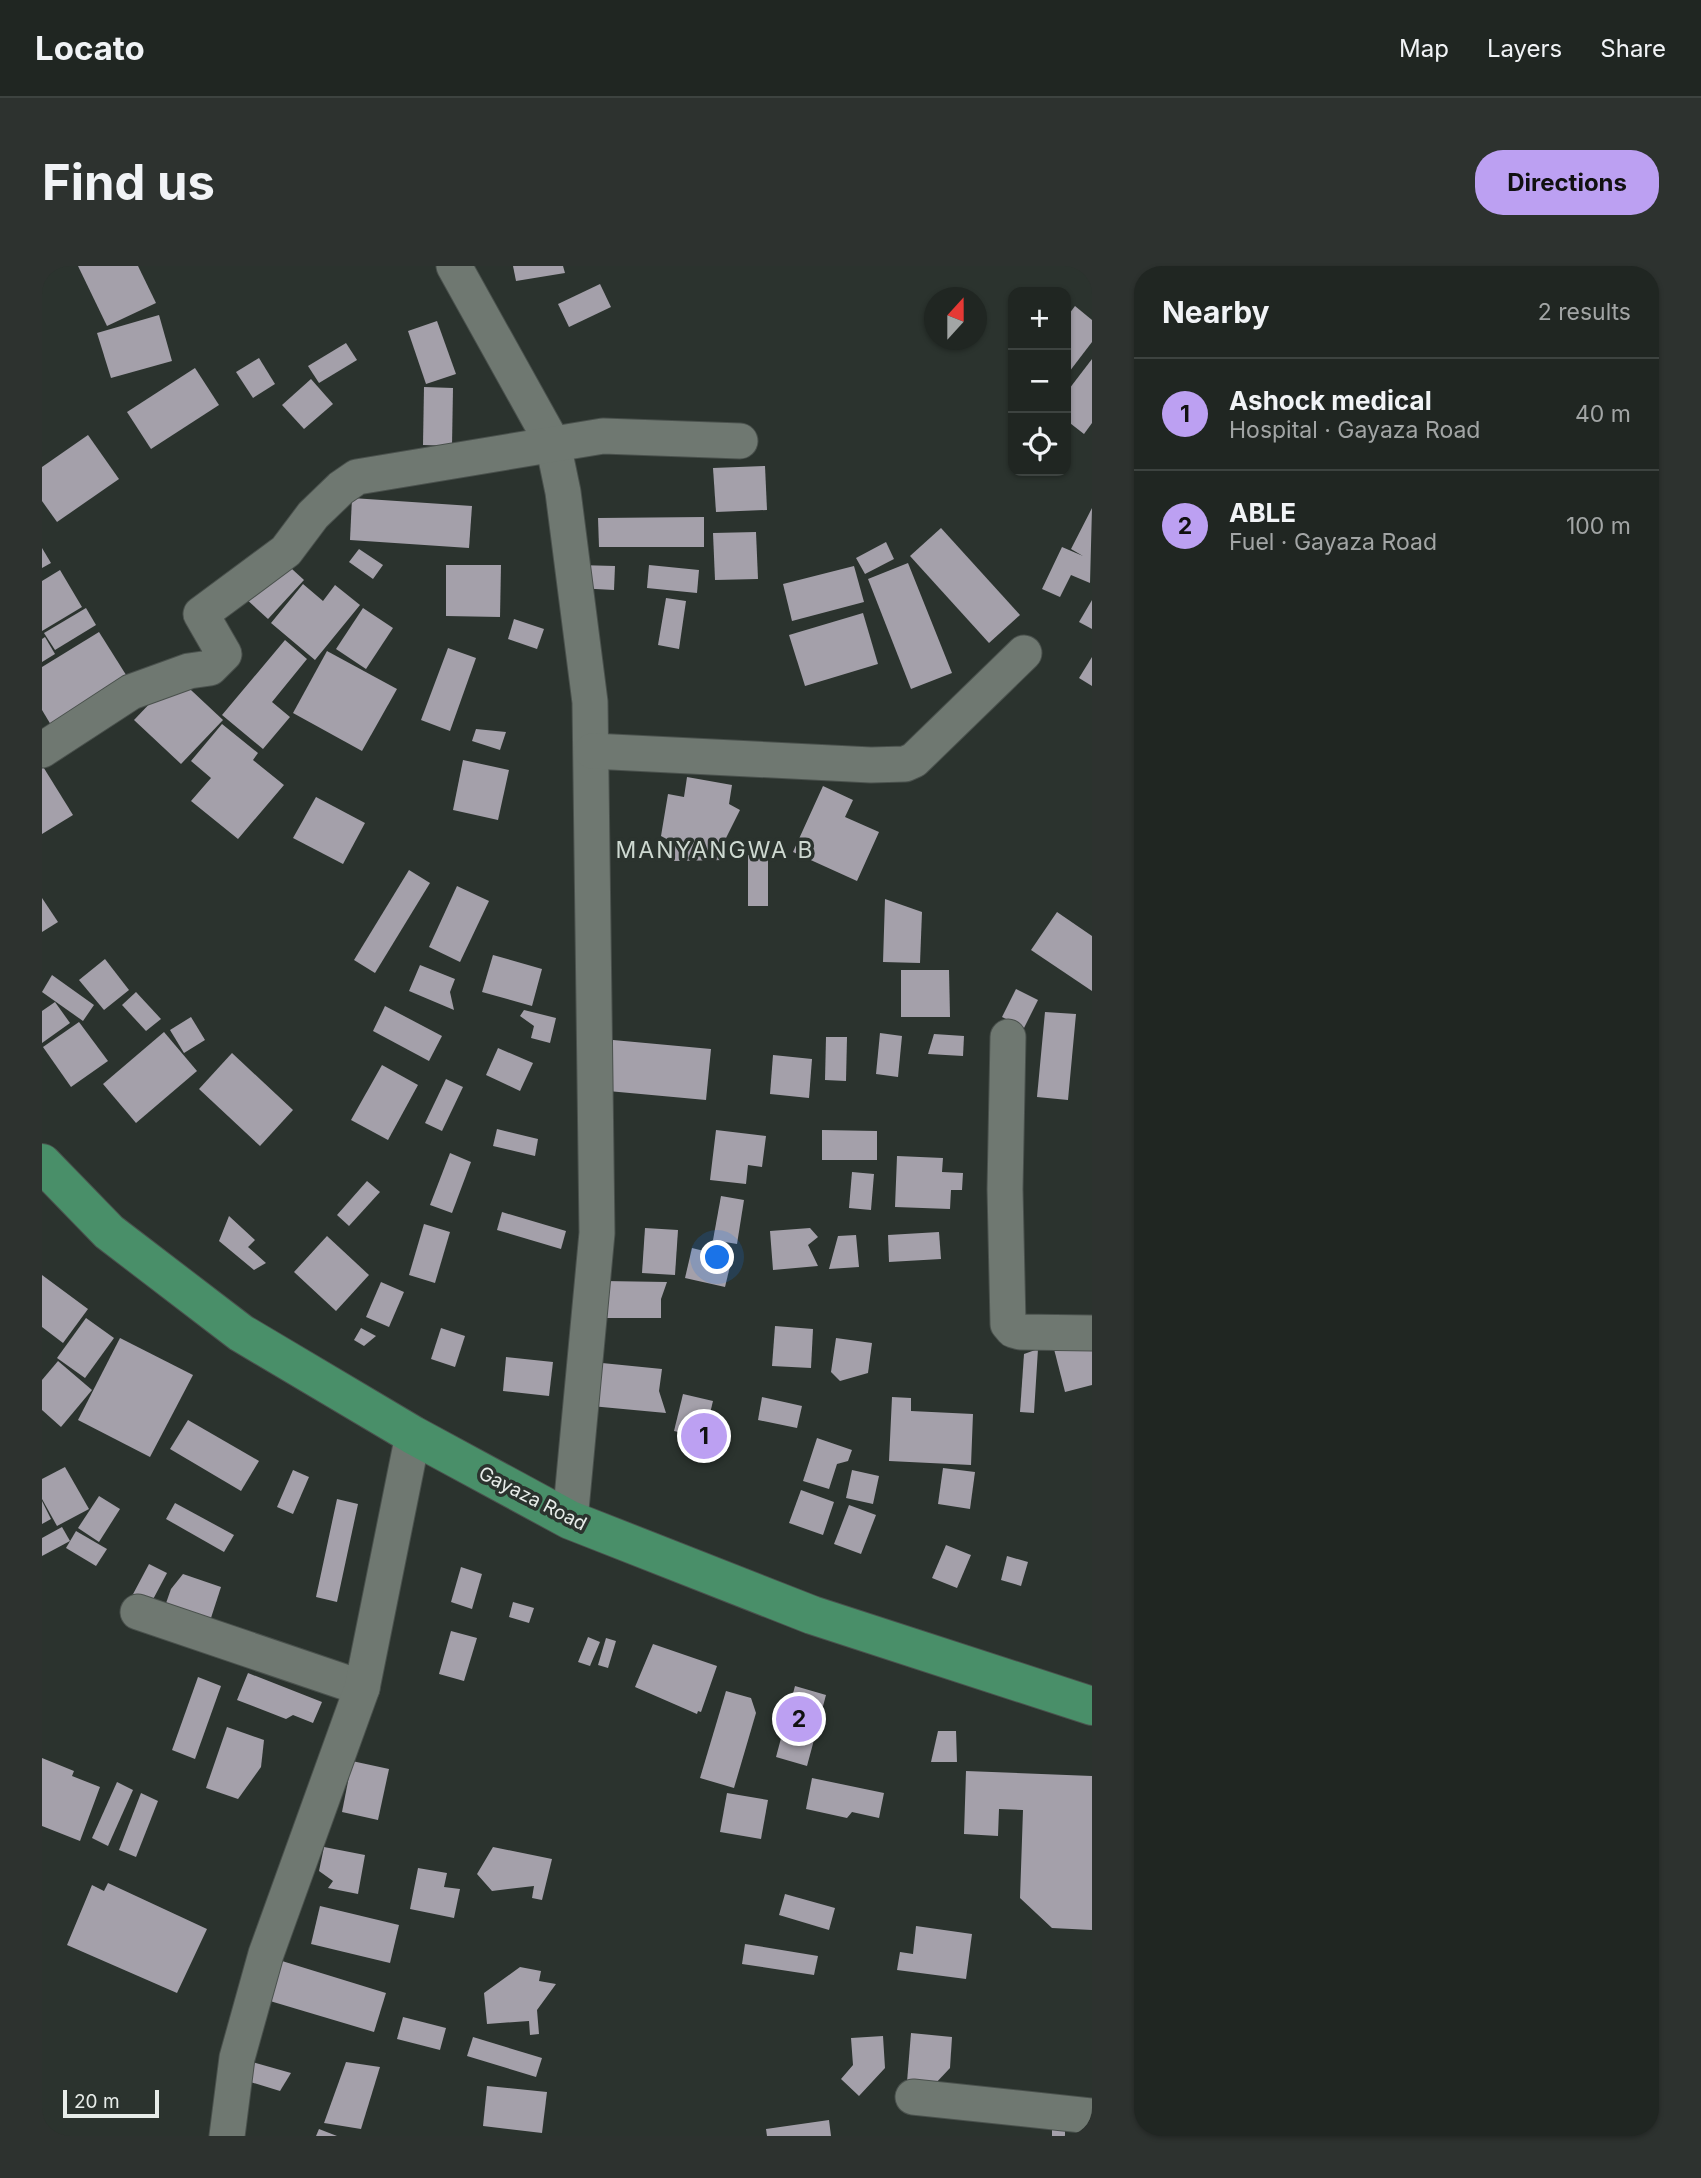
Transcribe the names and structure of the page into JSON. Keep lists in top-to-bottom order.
{
  "streets": {
    "main road": ["Gayaza Road"]
  },
  "districts": ["MANYANGWA B"],
  "scale_bar": "20 m",
  "north": "top",
  "page": {
    "header": "Locato",
    "nav": ["Map", "Layers", "Share"],
    "buttons": "Directions",
    "title": "Find us",
    "heading": ["Nearby", "2 results"],
    "map_buttons": ["+", "−"],
    "list": [
      {
        "mark": "1",
        "name": "Ashock medical",
        "note": "Hospital · Gayaza Road",
        "value": "40 m"
      },
      {
        "mark": "2",
        "name": "ABLE",
        "note": "Fuel · Gayaza Road",
        "value": "100 m"
      }
    ],
    "pins": ["1", "2"],
    "scale": "20 m"
  }
}
